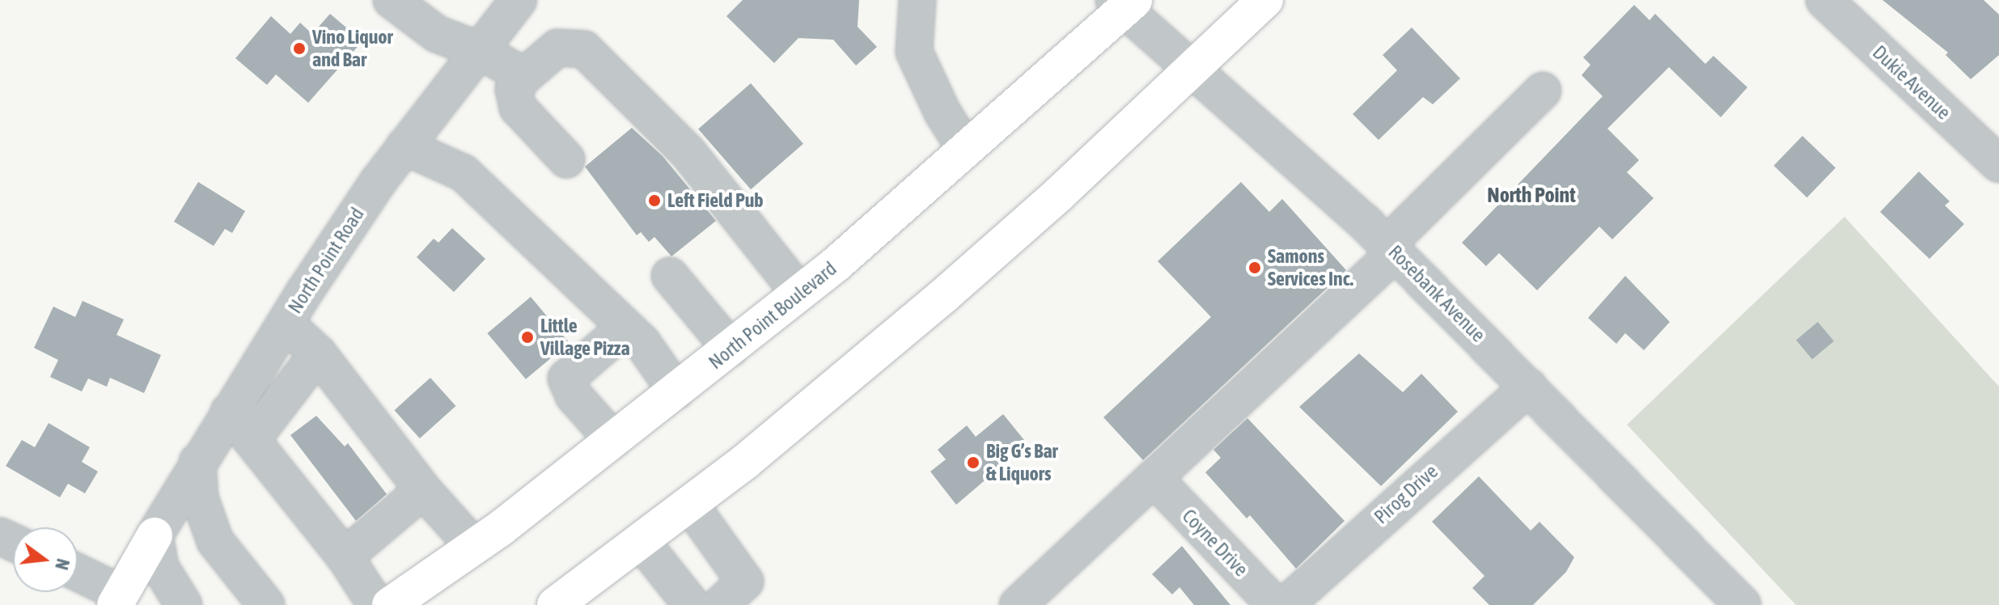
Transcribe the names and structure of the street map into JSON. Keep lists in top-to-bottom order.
{
  "streets": {
    "main road": ["North Point Boulevard"],
    "street": [
      "Dukie Avenue",
      "North Point Road",
      "Rosebank Avenue",
      "Pirog Drive",
      "Coyne Drive"
    ]
  },
  "crossings": [
    ["Rosebank Avenue", "North Point Boulevard"],
    ["Rosebank Avenue", "Pirog Drive"]
  ],
  "districts": ["North Point"],
  "places": [
    "Vino Liquor and Bar",
    "Left Field Pub",
    "Samons Services Inc.",
    "Little Village Pizza",
    "Big G’s Bar & Liquors"
  ],
  "north": "right"
}
